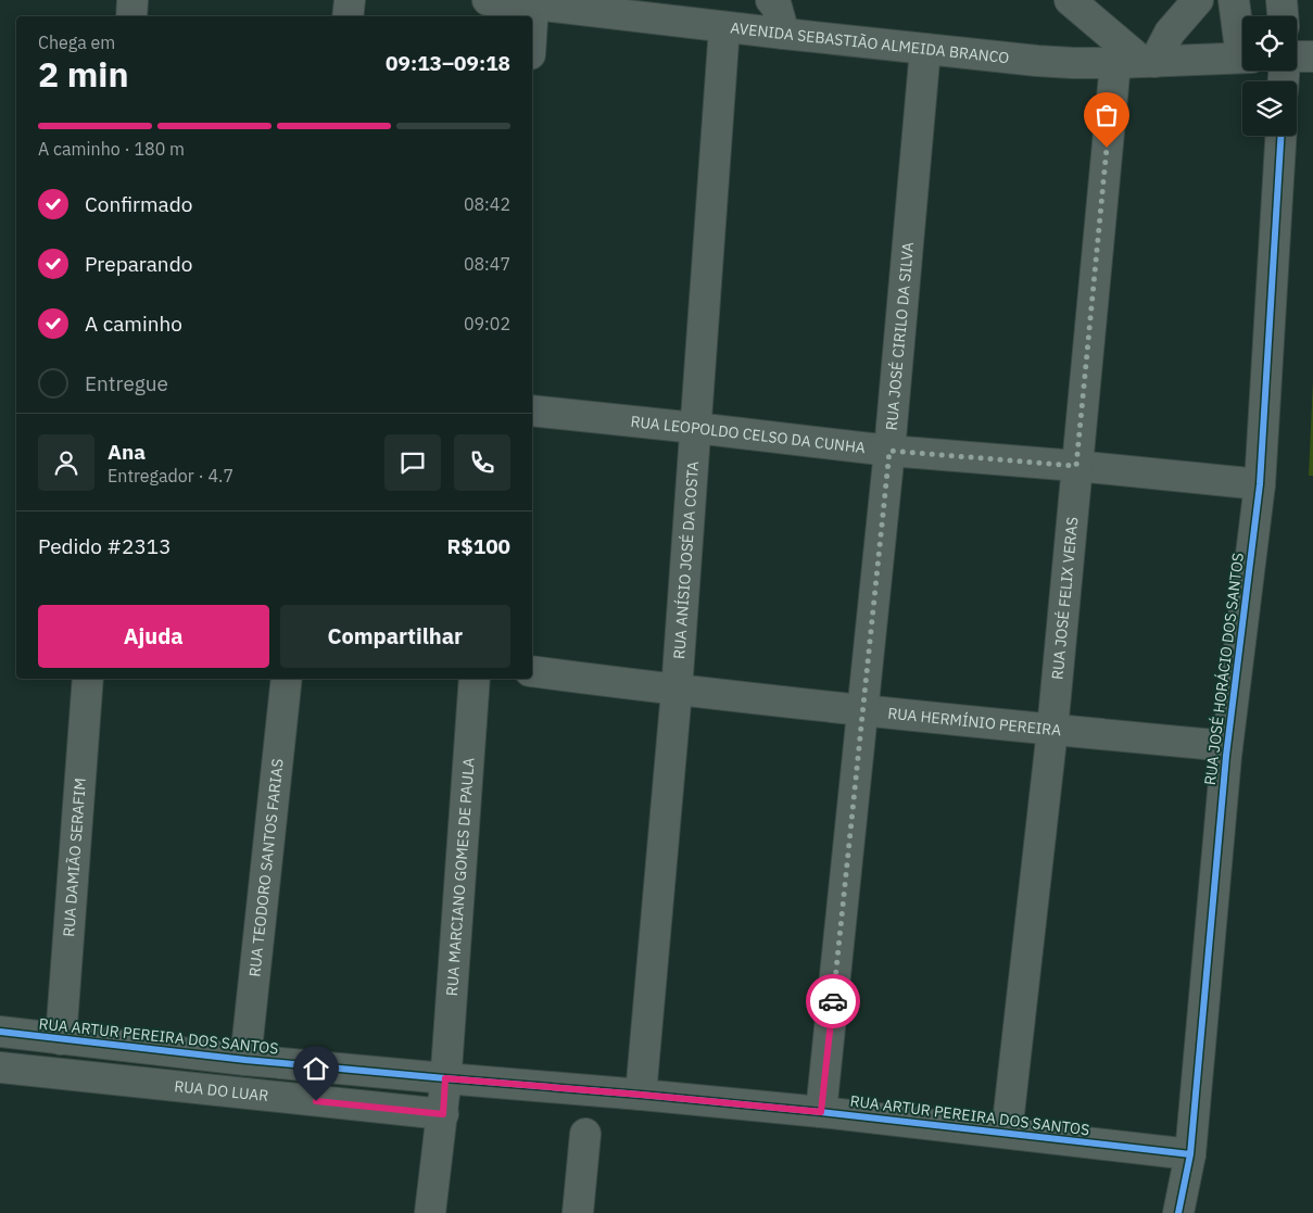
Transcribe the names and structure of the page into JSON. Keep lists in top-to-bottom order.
{
  "streets": {
    "street": [
      "AVENIDA SEBASTIÃO ALMEIDA BRANCO",
      "RUA JOSÉ CIRILO DA SILVA",
      "RUA LEOPOLDO CELSO DA CUNHA",
      "RUA ANÍSIO JOSÉ DA COSTA",
      "RUA JOSÉ FELIX VERAS",
      "RUA JOSÉ HORÁCIO DOS SANTOS",
      "RUA HERMÍNIO PEREIRA",
      "RUA DAMIÃO SERAFIM",
      "RUA TEODORO SANTOS FARIAS",
      "RUA MARCIANO GOMES DE PAULA",
      "RUA ARTUR PEREIRA DOS SANTOS",
      "RUA DO LUAR"
    ]
  },
  "crossings": [
    ["AVENIDA SEBASTIÃO ALMEIDA BRANCO", "RUA JOSÉ CIRILO DA SILVA"],
    ["AVENIDA SEBASTIÃO ALMEIDA BRANCO", "RUA ANÍSIO JOSÉ DA COSTA"],
    ["AVENIDA SEBASTIÃO ALMEIDA BRANCO", "RUA JOSÉ FELIX VERAS"],
    ["RUA JOSÉ CIRILO DA SILVA", "RUA LEOPOLDO CELSO DA CUNHA"],
    ["RUA JOSÉ CIRILO DA SILVA", "RUA HERMÍNIO PEREIRA"],
    ["RUA JOSÉ CIRILO DA SILVA", "RUA ARTUR PEREIRA DOS SANTOS"],
    ["RUA LEOPOLDO CELSO DA CUNHA", "RUA ANÍSIO JOSÉ DA COSTA"],
    ["RUA LEOPOLDO CELSO DA CUNHA", "RUA JOSÉ FELIX VERAS"],
    ["RUA LEOPOLDO CELSO DA CUNHA", "RUA JOSÉ HORÁCIO DOS SANTOS"],
    ["RUA ANÍSIO JOSÉ DA COSTA", "RUA HERMÍNIO PEREIRA"],
    ["RUA ANÍSIO JOSÉ DA COSTA", "RUA ARTUR PEREIRA DOS SANTOS"],
    ["RUA JOSÉ FELIX VERAS", "RUA HERMÍNIO PEREIRA"],
    ["RUA JOSÉ FELIX VERAS", "RUA ARTUR PEREIRA DOS SANTOS"],
    ["RUA JOSÉ HORÁCIO DOS SANTOS", "RUA HERMÍNIO PEREIRA"],
    ["RUA JOSÉ HORÁCIO DOS SANTOS", "RUA ARTUR PEREIRA DOS SANTOS"],
    ["RUA DAMIÃO SERAFIM", "RUA ARTUR PEREIRA DOS SANTOS"],
    ["RUA TEODORO SANTOS FARIAS", "RUA ARTUR PEREIRA DOS SANTOS"],
    ["RUA MARCIANO GOMES DE PAULA", "RUA ARTUR PEREIRA DOS SANTOS"],
    ["RUA MARCIANO GOMES DE PAULA", "RUA DO LUAR"]
  ],
  "page": {
    "heading": ["2 min", "Chega em", "09:13–09:18"],
    "panel": [
      "Ana",
      "Entregador · 4.7",
      "Pedido #2313",
      "R$100"
    ],
    "bar": "A caminho · 180 m",
    "list": [
      ["Confirmado", "08:42"],
      ["Preparando", "08:47"],
      ["A caminho", "09:02"],
      "Entregue"
    ],
    "buttons": ["Ajuda", "Compartilhar"]
  }
}
